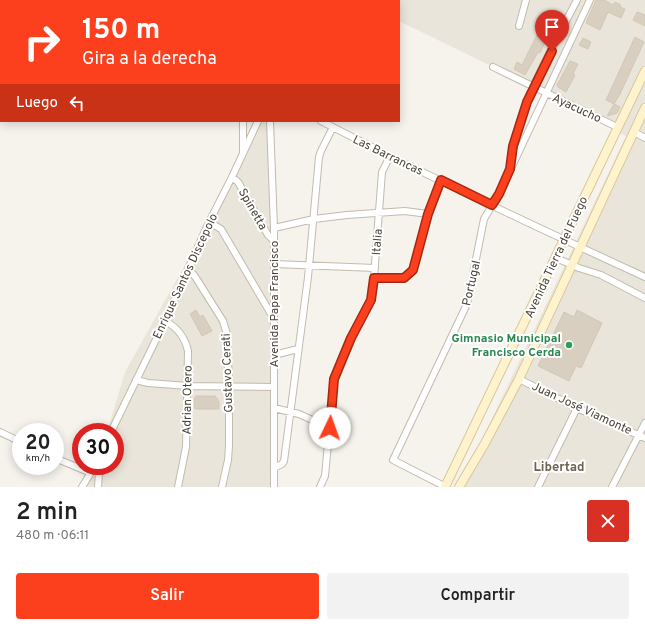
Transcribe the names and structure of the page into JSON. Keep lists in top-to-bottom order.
{
  "streets": {
    "street": [
      "Ayacucho",
      "Las Barrancas",
      "Spinetta",
      "Italia",
      "Avenida Tierra del Fuego",
      "Enrique Santos Discepolo",
      "Portugal",
      "Avenida Papa Francisco",
      "Gustavo Cerati",
      "Adrian Otero",
      "Juan José Viamonte"
    ]
  },
  "crossings": [
    ["Ayacucho", "Avenida Tierra del Fuego"],
    ["Ayacucho", "Portugal"],
    ["Las Barrancas", "Italia"],
    ["Las Barrancas", "Avenida Tierra del Fuego"],
    ["Las Barrancas", "Portugal"],
    ["Spinetta", "Enrique Santos Discepolo"],
    ["Spinetta", "Avenida Papa Francisco"],
    ["Avenida Tierra del Fuego", "Portugal"],
    ["Avenida Tierra del Fuego", "Juan José Viamonte"],
    ["Enrique Santos Discepolo", "Gustavo Cerati"],
    ["Enrique Santos Discepolo", "Adrian Otero"]
  ],
  "districts": ["Libertad"],
  "places": ["Gimnasio Municipal Francisco Cerda"],
  "page": {
    "turn": ["150 m", "Gira a la derecha"],
    "then": "Luego",
    "speed": "20 km/h",
    "limit": "30",
    "heading": ["2 min", "480 m · 06:11"],
    "buttons": ["Salir", "Compartir"]
  }
}
